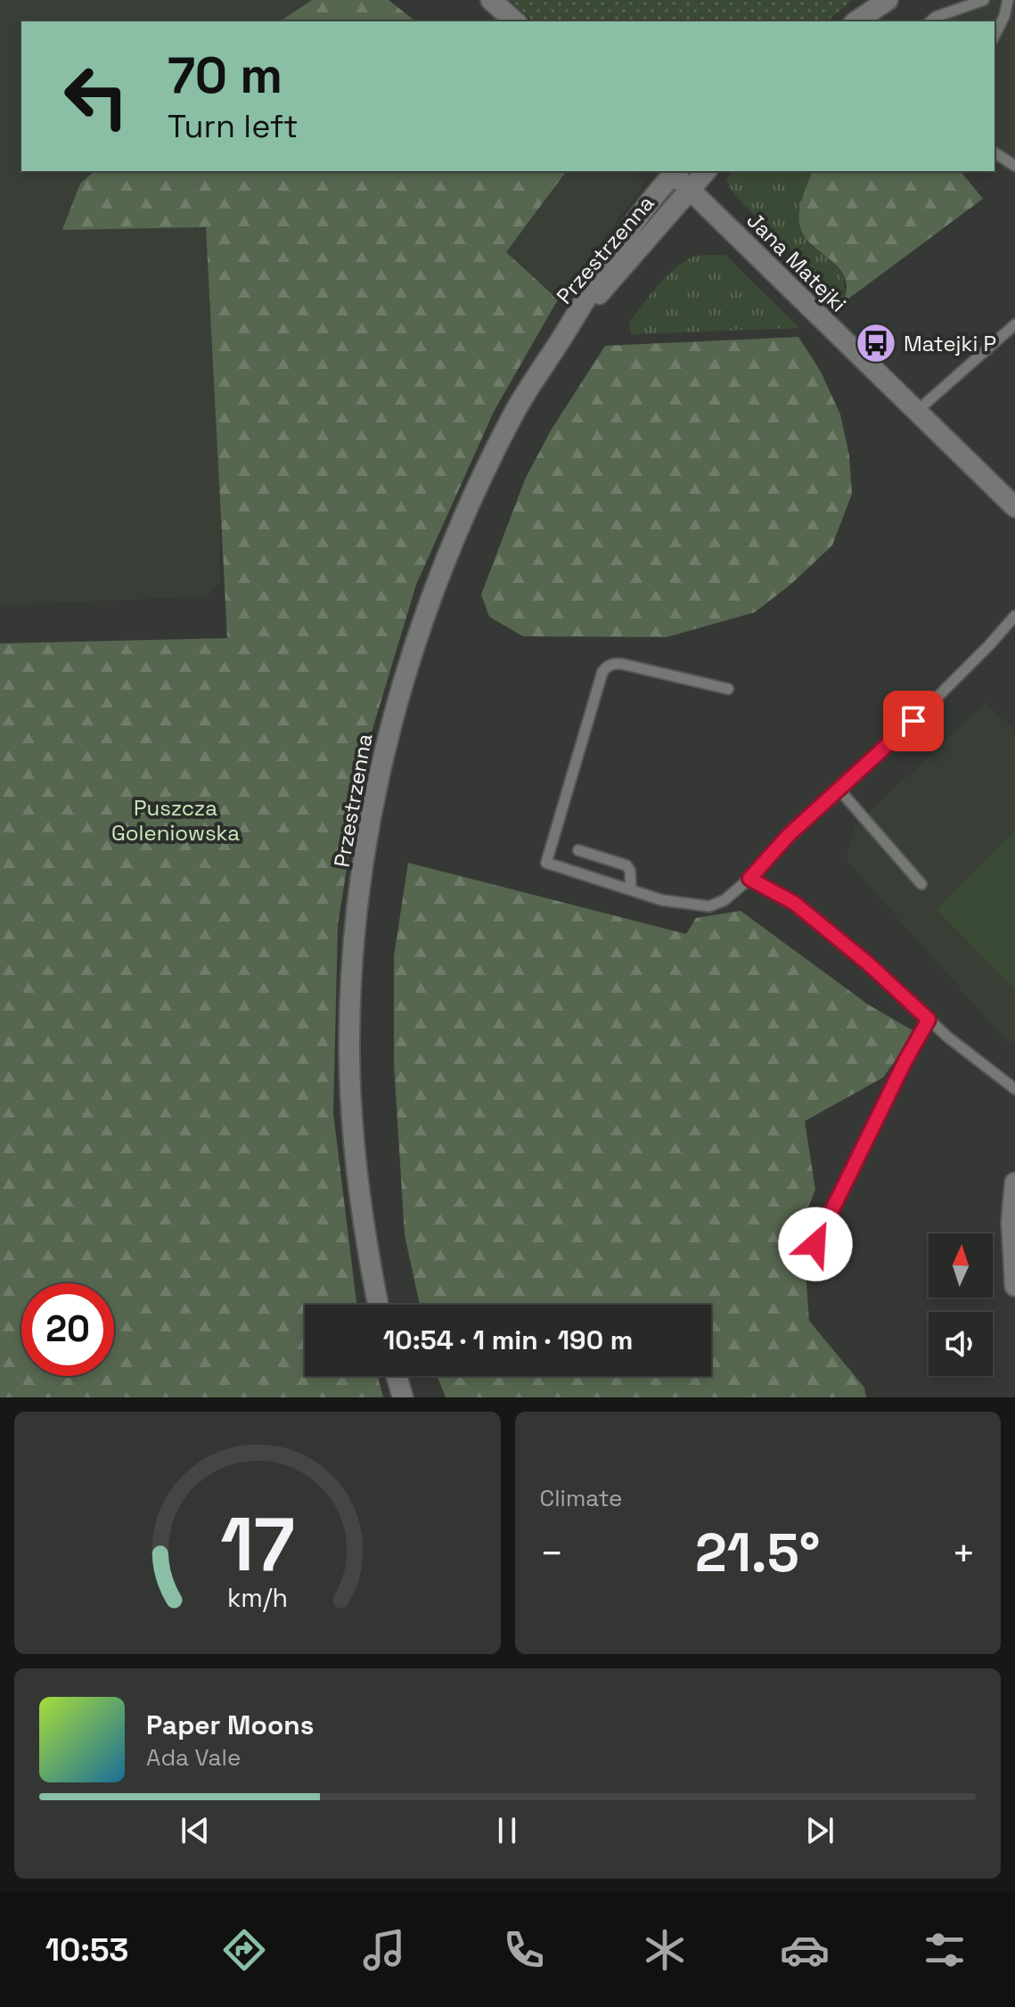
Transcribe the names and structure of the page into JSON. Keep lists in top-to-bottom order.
{
  "streets": {
    "street": ["Przestrzenna", "Jana Matejki"]
  },
  "crossings": [
    ["Przestrzenna", "Jana Matejki"]
  ],
  "parks": ["Puszcza Goleniowska"],
  "places": {
    "bus stop": ["Matejki P"]
  },
  "north": "top",
  "page": {
    "turn": ["70 m", "Turn left"],
    "limit": "20",
    "trip": "10:54 · 1 min · 190 m",
    "tile": "Climate",
    "heat": ["−", "21.5°", "+"],
    "song": ["Paper Moons", "Ada Vale"],
    "tabs": "10:53",
    "gauge": ["17", "km/h"]
  }
}
